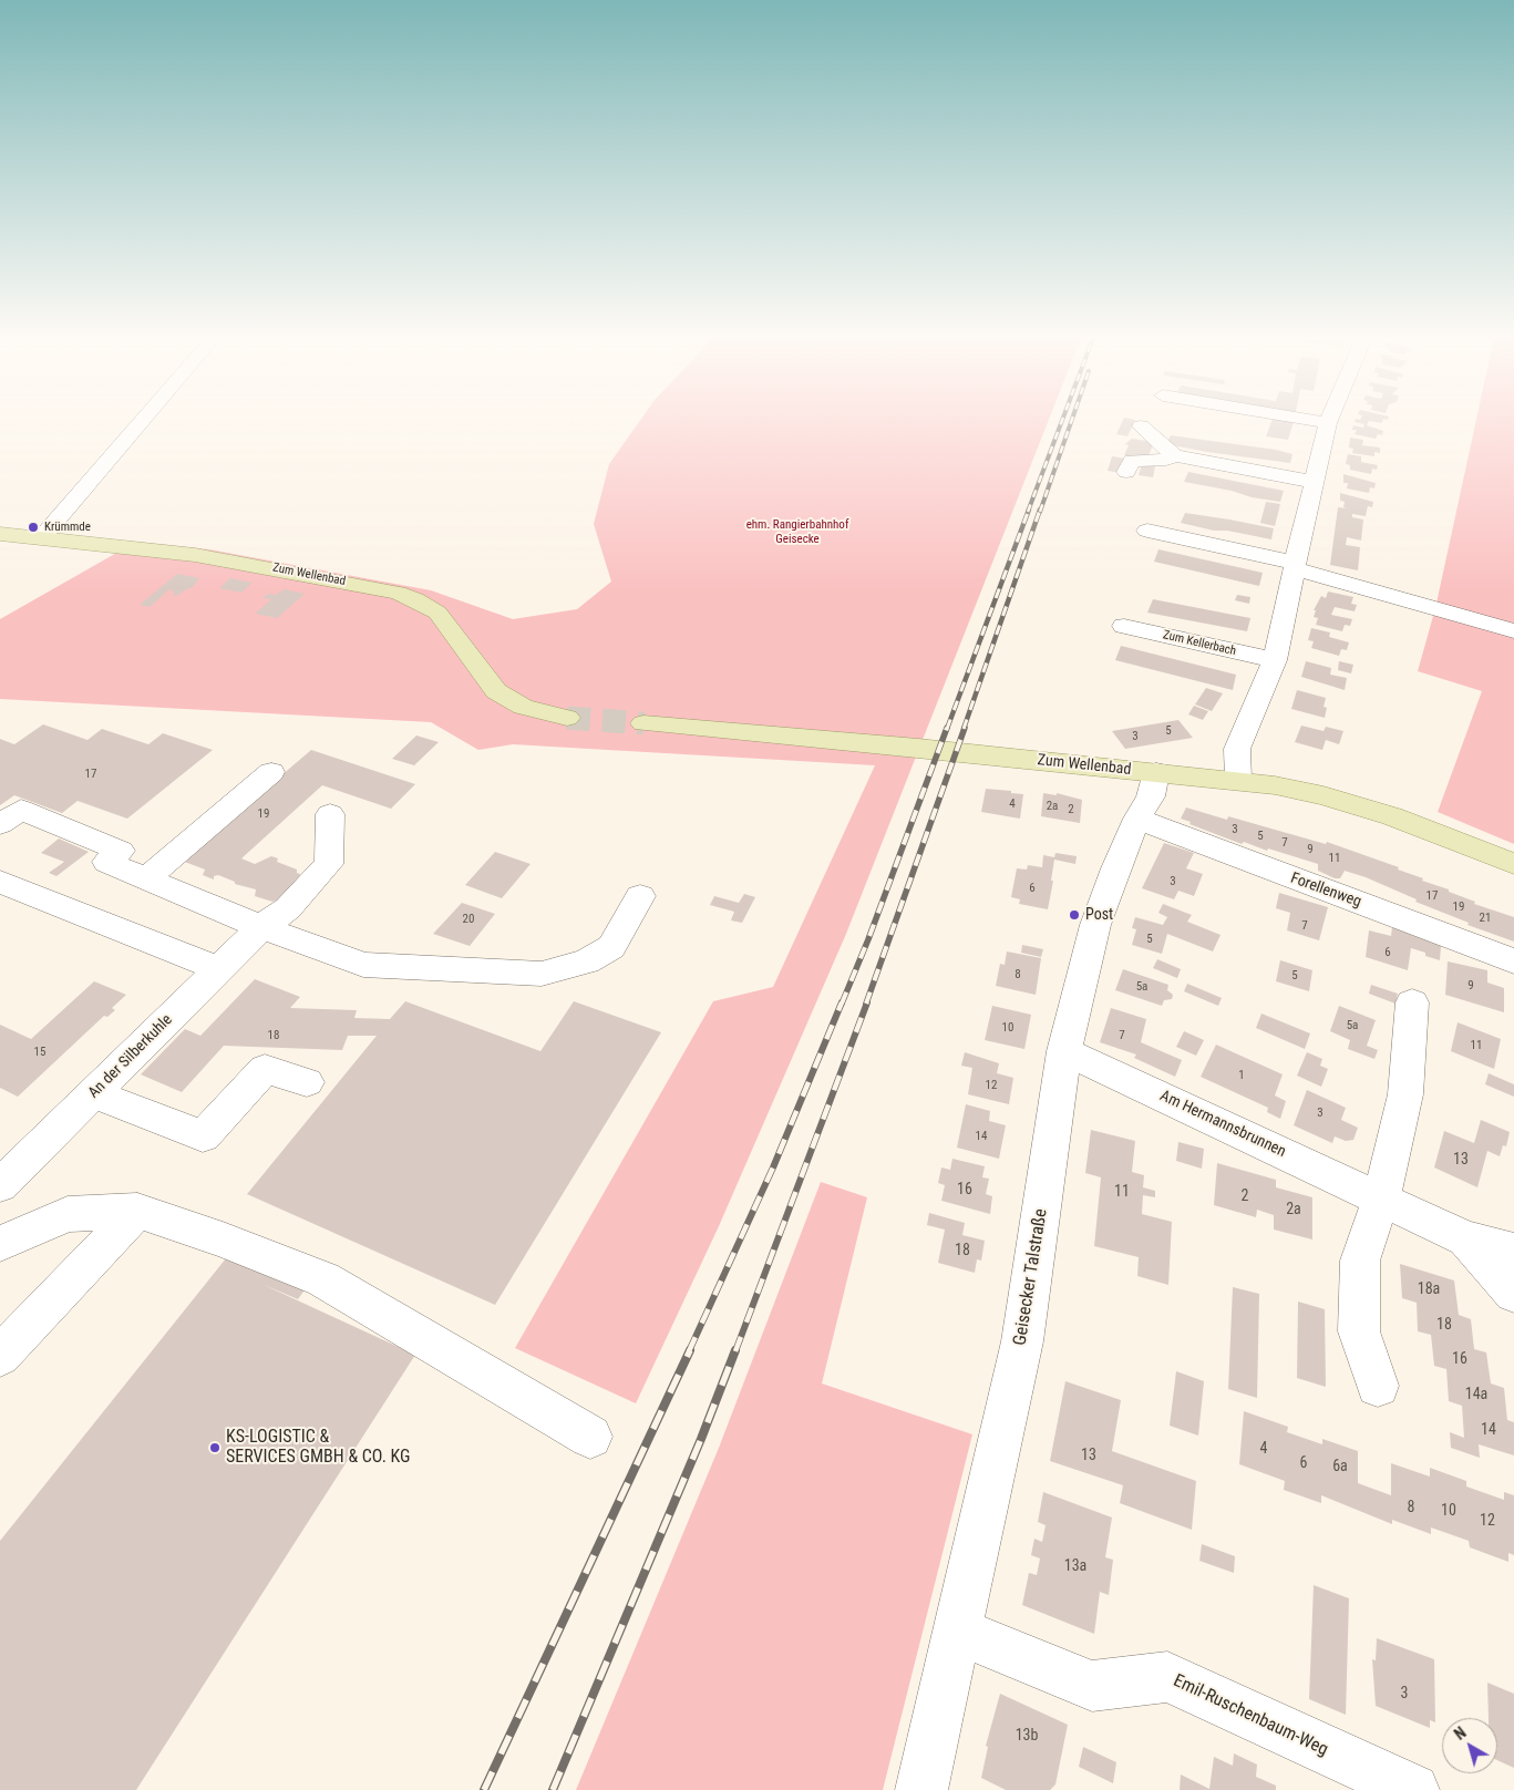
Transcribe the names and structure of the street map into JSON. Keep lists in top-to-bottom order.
{
  "streets": {
    "main road": ["Zum Wellenbad"],
    "street": [
      "Zum Kellerbach",
      "Forellenweg",
      "An der Silberkuhle",
      "Am Hermannsbrunnen",
      "Geisecker Talstraße",
      "Emil-Ruschenbaum-Weg"
    ]
  },
  "crossings": [
    ["Zum Wellenbad", "Geisecker Talstraße"],
    ["Forellenweg", "Geisecker Talstraße"],
    ["Am Hermannsbrunnen", "Geisecker Talstraße"],
    ["Geisecker Talstraße", "Emil-Ruschenbaum-Weg"]
  ],
  "parks": ["ehm. Rangierbahnhof Geisecke"],
  "places": ["Krümmde", "Post", "KS-LOGISTIC & SERVICES GMBH & CO. KG"],
  "house_numbers": [
    "5",
    "3",
    "17",
    "4",
    "2a",
    "2",
    "19",
    "3",
    "5",
    "7",
    "9",
    "11",
    "3",
    "6",
    "17",
    "19",
    "21",
    "20",
    "7",
    "5",
    "6",
    "8",
    "5",
    "9",
    "5a",
    "5a",
    "10",
    "18",
    "7",
    "11",
    "15",
    "1",
    "12",
    "3",
    "14",
    "13",
    "16",
    "11",
    "2",
    "2a",
    "18",
    "18a",
    "18",
    "16",
    "14a",
    "14",
    "4",
    "13",
    "6",
    "6a",
    "8",
    "10",
    "12",
    "13a",
    "3",
    "13b"
  ],
  "north": "top left"
}
